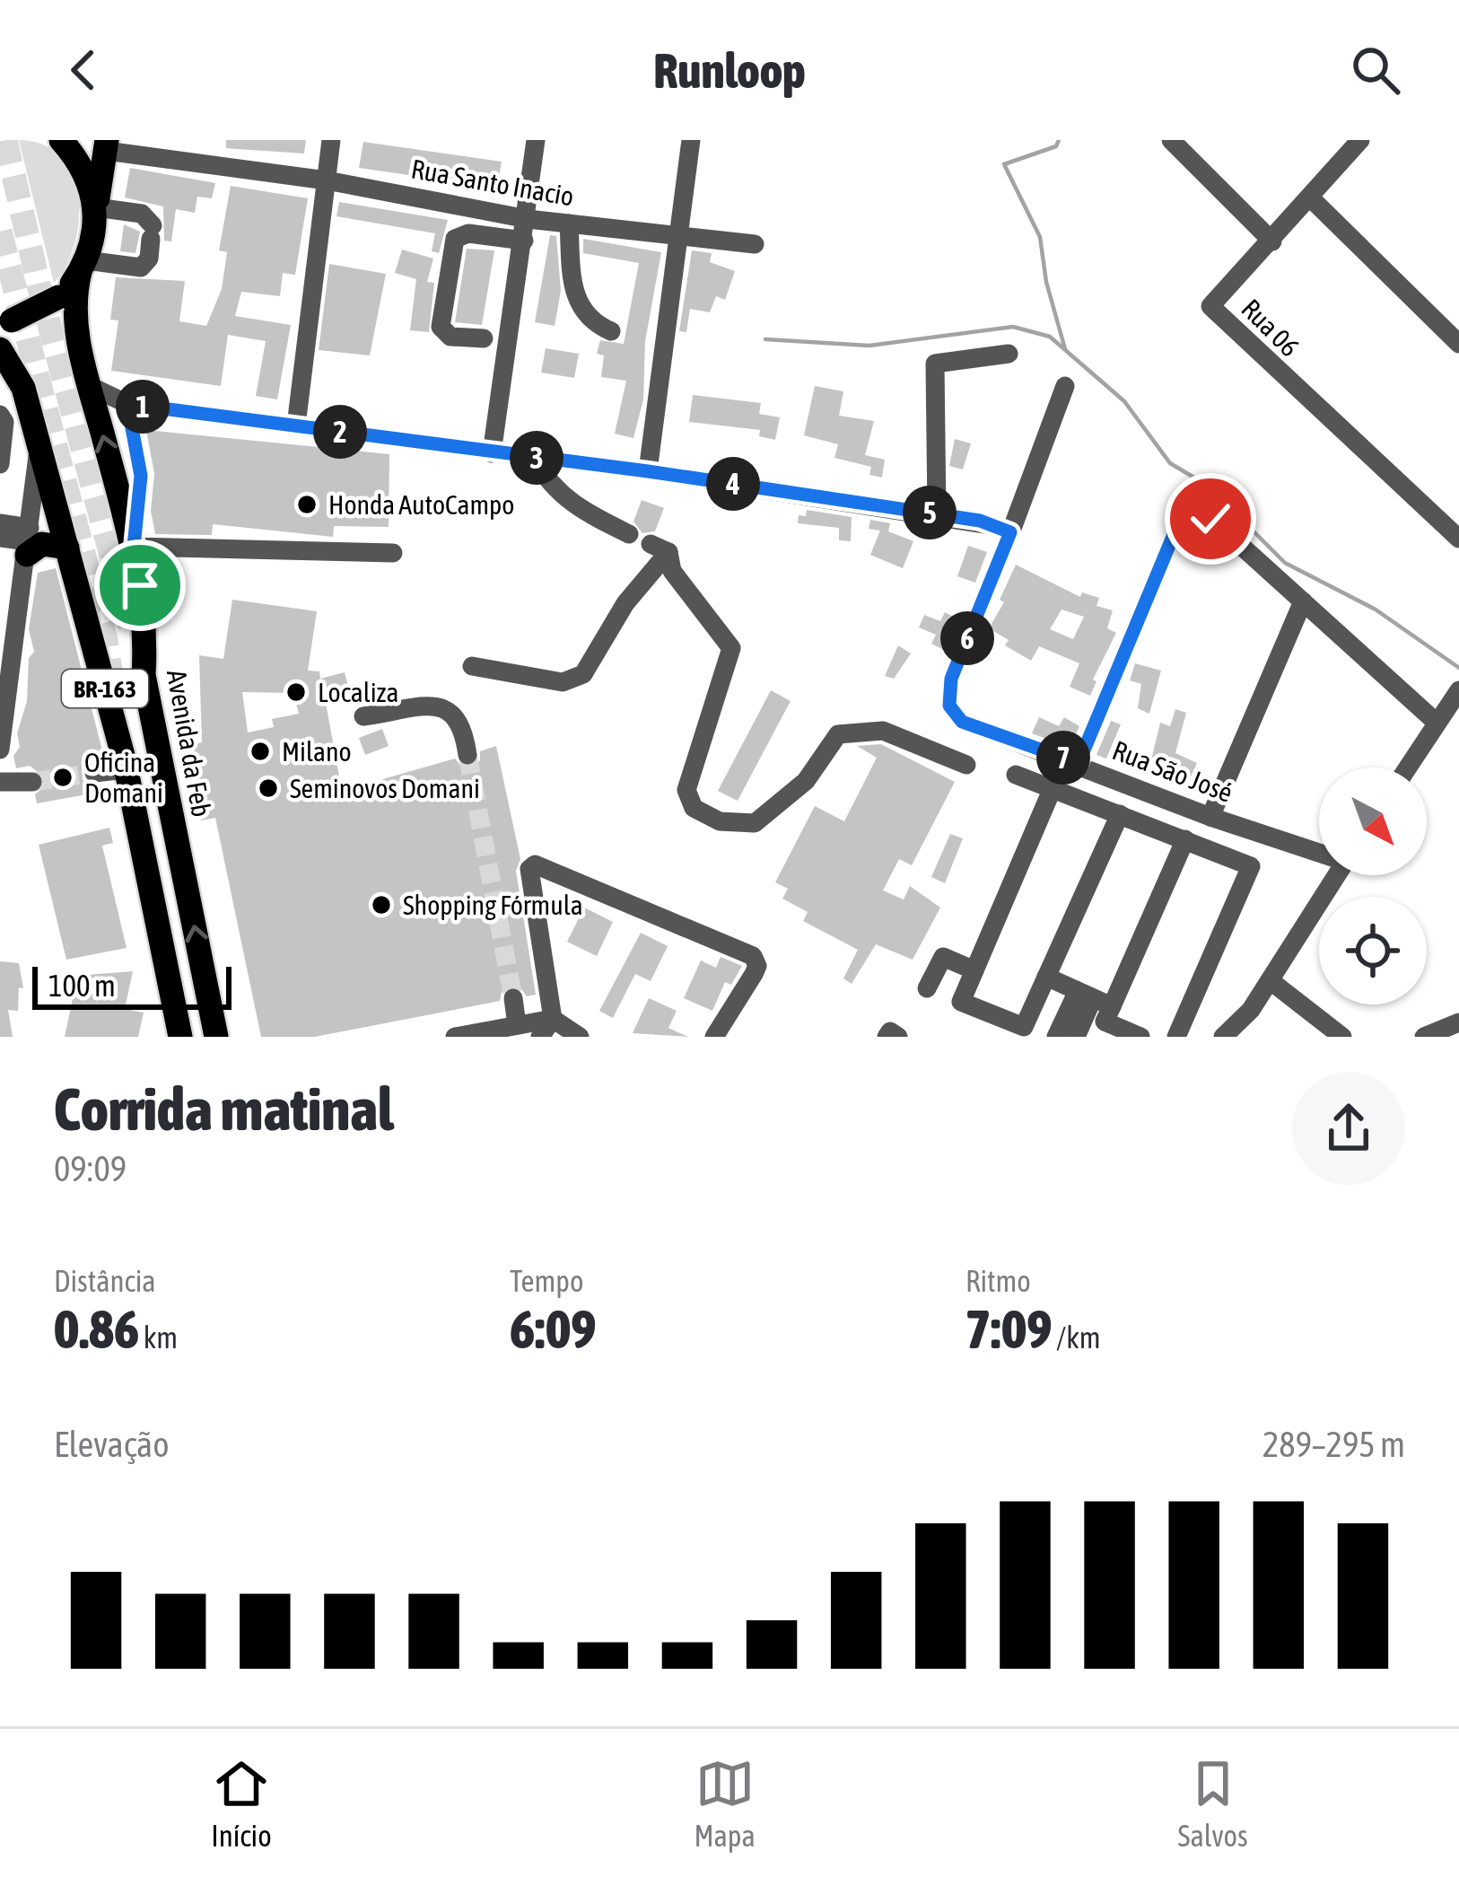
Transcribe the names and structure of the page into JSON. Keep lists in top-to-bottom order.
{
  "streets": {
    "main road": ["BR-163", "Avenida da Feb"],
    "street": ["Rua Santo Inacio", "Rua 06", "Rua São José"]
  },
  "crossings": [
    ["Rua Santo Inacio", "BR-163"],
    ["BR-163", "Avenida da Feb"]
  ],
  "places": [
    "Honda AutoCampo",
    "Localiza",
    "Milano",
    "Oficina Domani",
    "Seminovos Domani",
    "Shopping Fórmula"
  ],
  "scale_bar": "100 m",
  "north": "bottom right",
  "page": {
    "header": "Runloop",
    "pins": [
      "1",
      "2",
      "3",
      "4",
      "5",
      "6",
      "7"
    ],
    "scale": "100 m",
    "heading": ["Corrida matinal", "09:09"],
    "stats": [
      ["Distância", "0.86 km"],
      ["Tempo", "6:09"],
      ["Ritmo", "7:09 /km"]
    ],
    "chart": ["Elevação", "289–295 m"],
    "tabs": ["Início", "Mapa", "Salvos"]
  }
}
